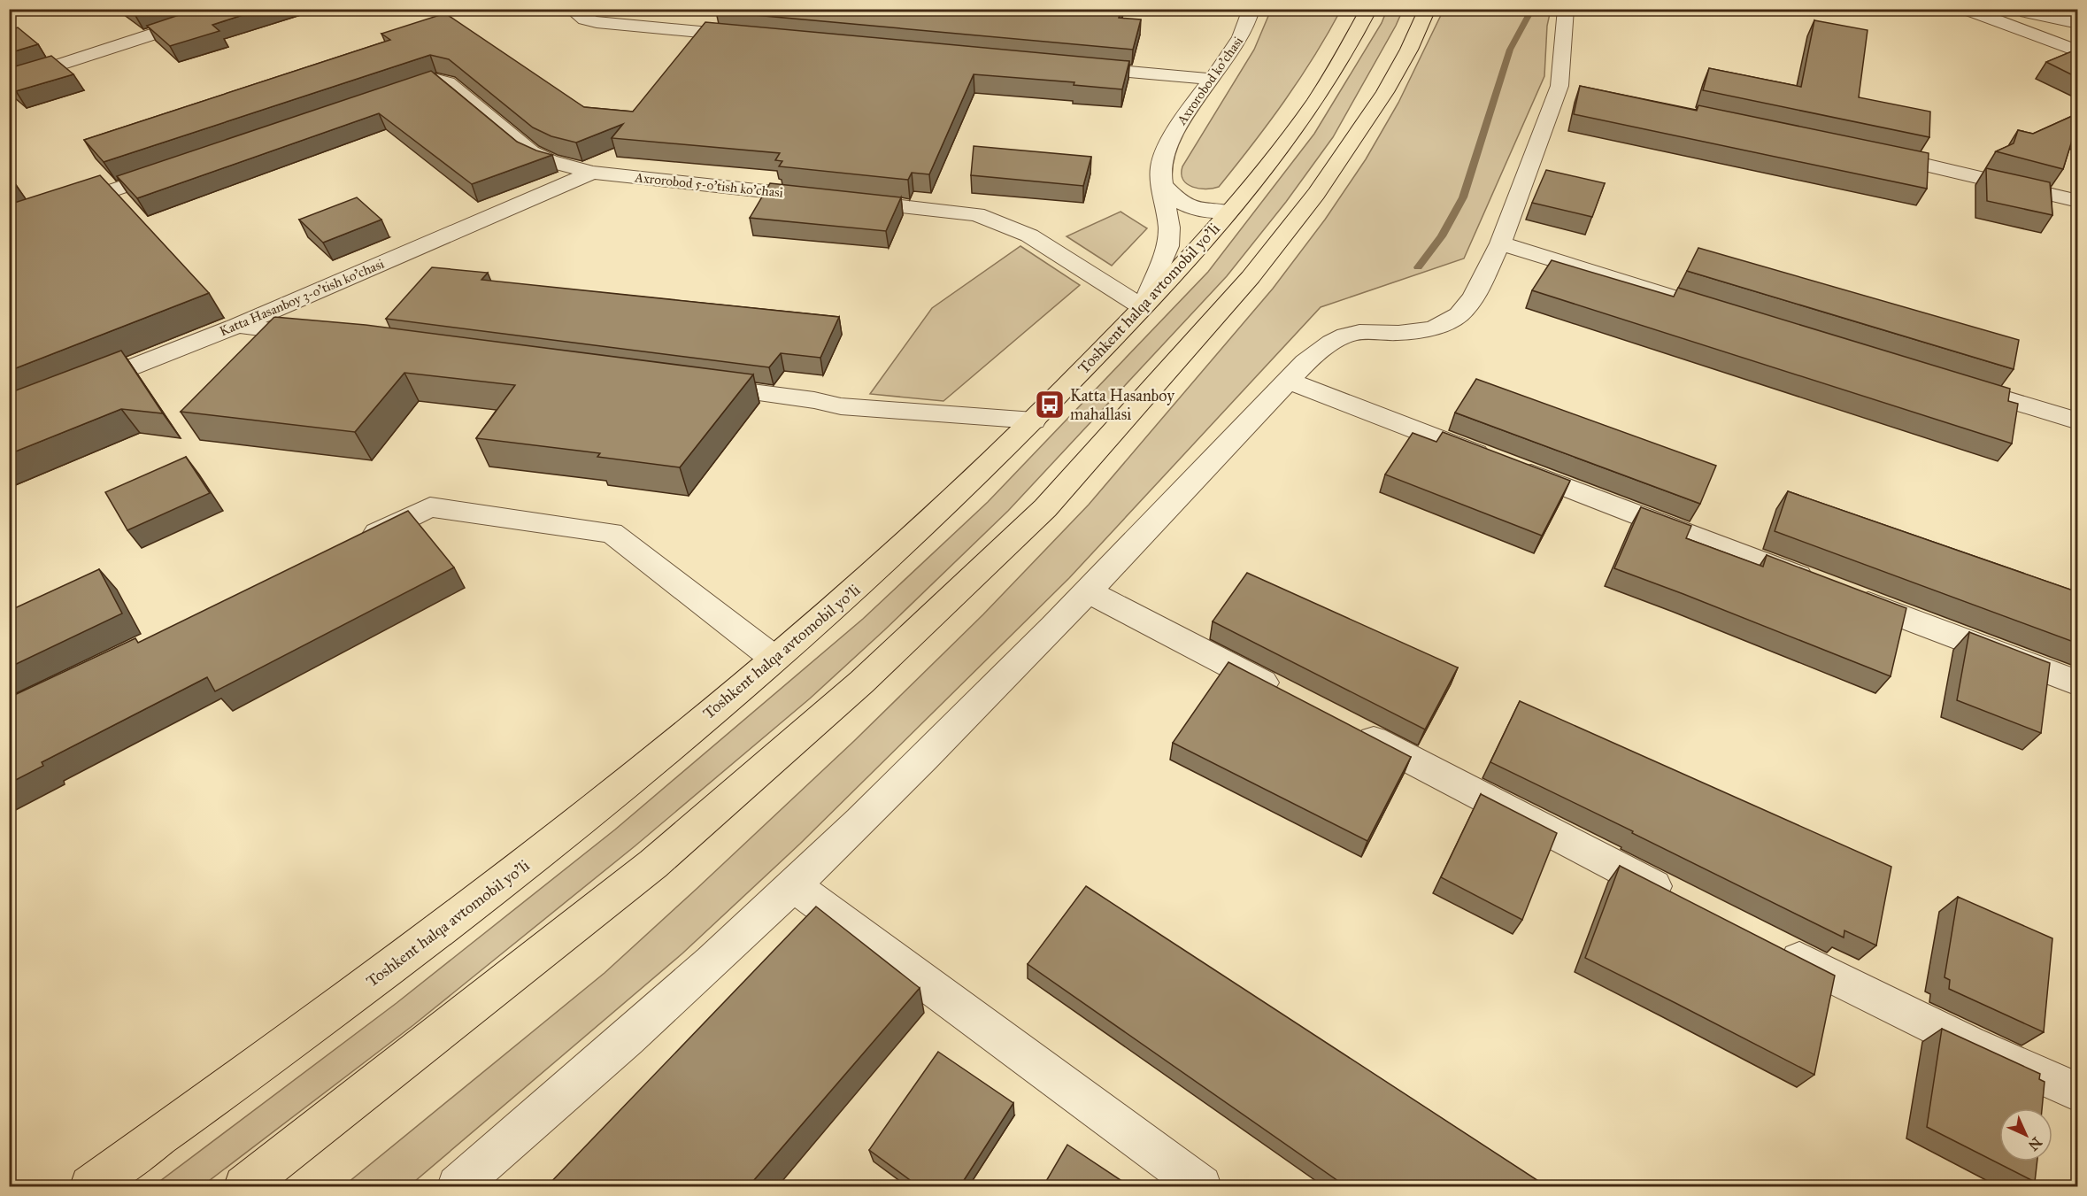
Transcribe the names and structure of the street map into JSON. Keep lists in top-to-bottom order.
{
  "streets": {
    "highway": ["Toshkent halqa avtomobil yo'li"],
    "street": ["Axrorobod ko'chasi", "Axrorobod 5-o'tish ko'chasi", "Katta Hasanboy 3-o'tish ko'chasi"]
  },
  "crossings": [
    ["Axrorobod ko'chasi", "Toshkent halqa avtomobil yo'li"],
    ["Axrorobod 5-o'tish ko'chasi", "Katta Hasanboy 3-o'tish ko'chasi"]
  ],
  "places": {
    "bus stop": ["Katta Hasanboy mahallasi"]
  },
  "north": "bottom right"
}
